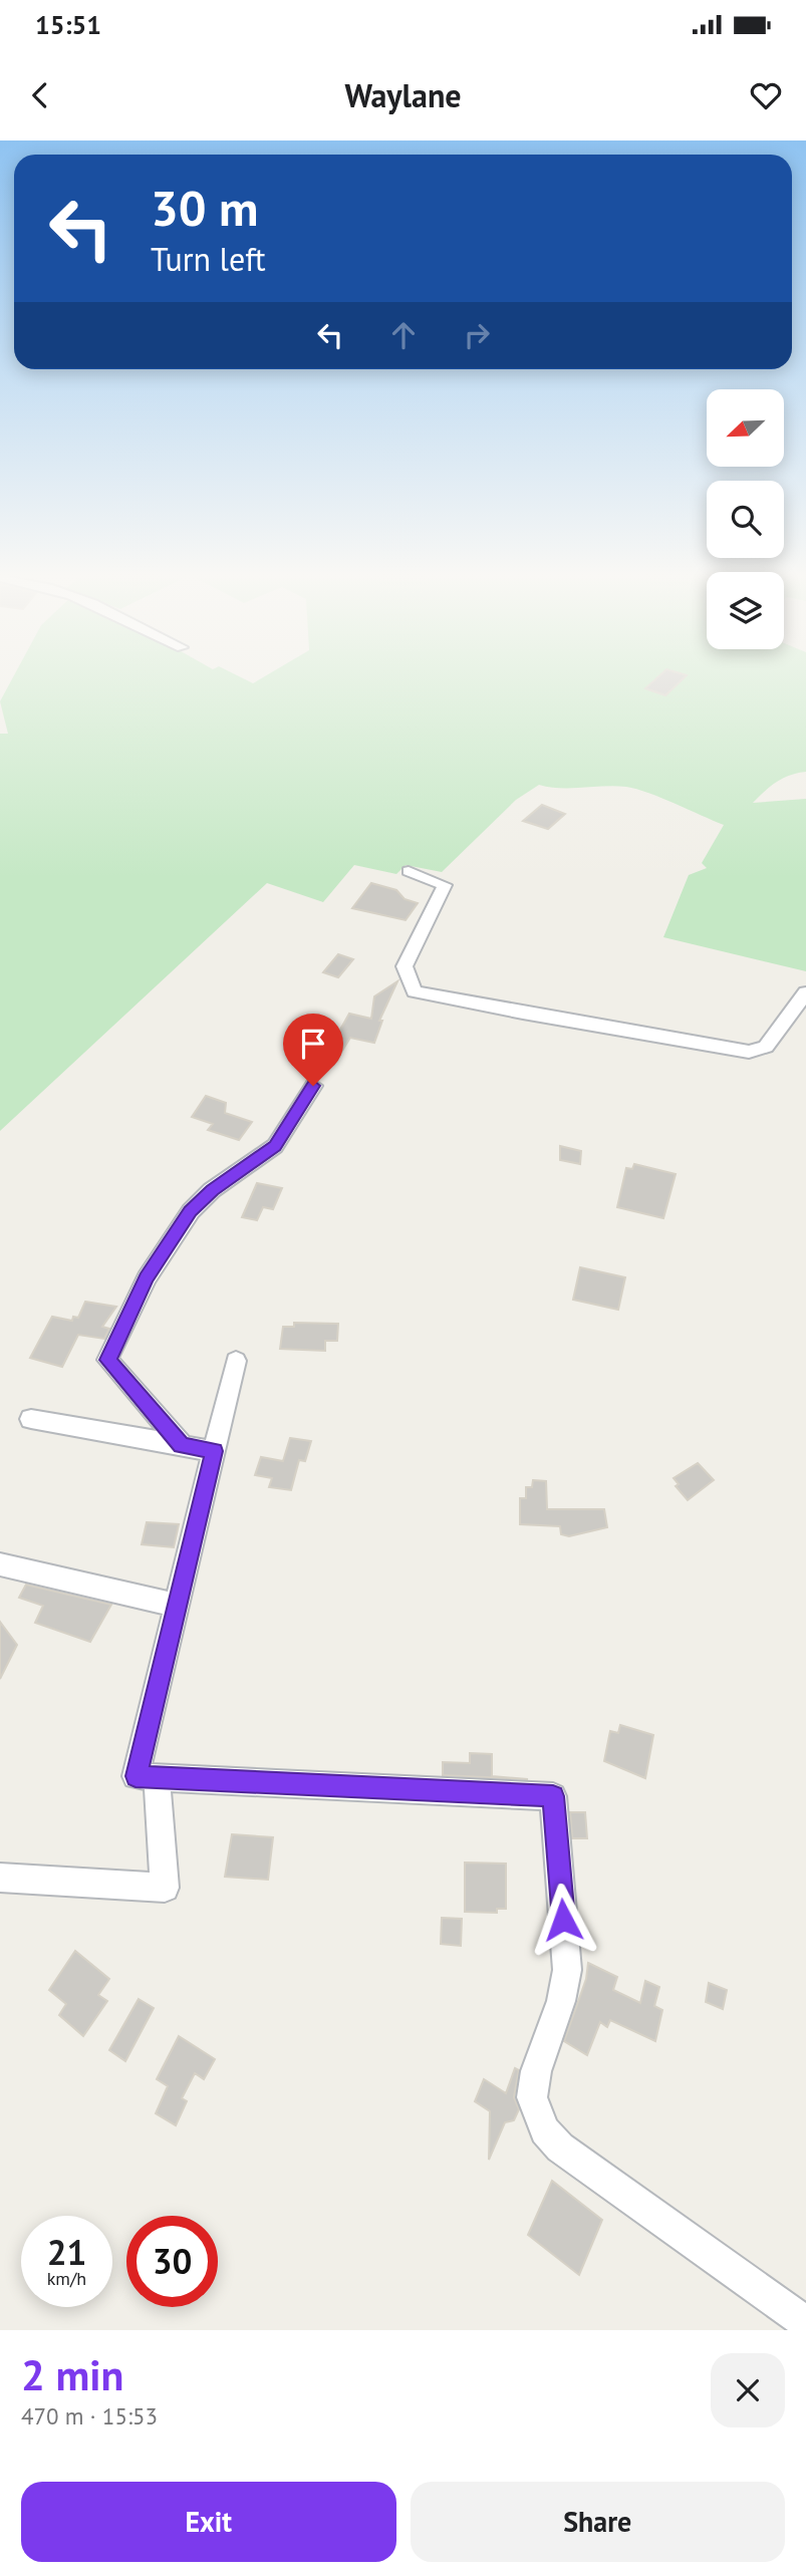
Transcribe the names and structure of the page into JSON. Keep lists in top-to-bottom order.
{
  "north": "bottom left",
  "page": {
    "status": "15:51",
    "header": "Waylane",
    "turn": ["30 m", "Turn left"],
    "speed": "21 km/h",
    "limit": "30",
    "heading": ["2 min", "470 m · 15:53"],
    "buttons": ["Exit", "Share"]
  }
}
